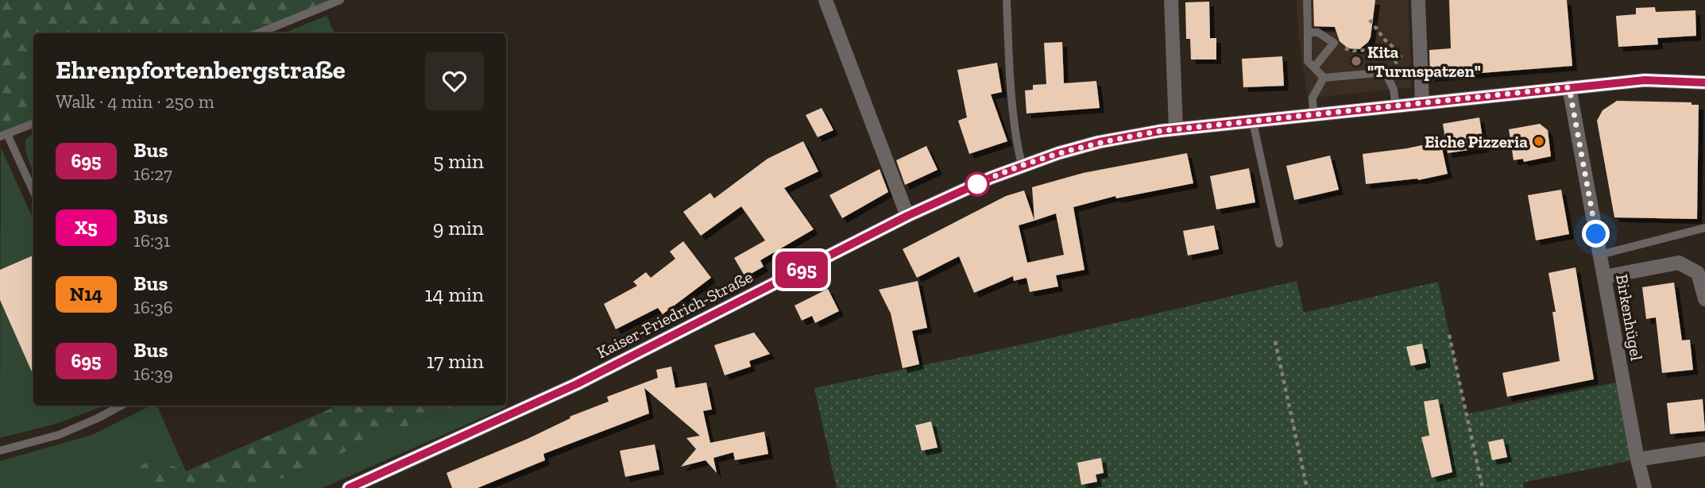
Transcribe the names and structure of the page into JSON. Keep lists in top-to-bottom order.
{
  "streets": {
    "street": ["Kaiser-Friedrich-Straße", "Birkenhügel"]
  },
  "crossings": [
    ["Kaiser-Friedrich-Straße", "Birkenhügel"]
  ],
  "places": ["Kita \"Turmspatzen\"", "Eiche Pizzeria"],
  "lines": ["bus line 695"],
  "page": {
    "on_map": "695",
    "heading": ["Ehrenpfortenbergstraße", "Walk · 4 min · 250 m"],
    "list": [
      {
        "mark": "695",
        "name": "Bus",
        "note": "16:27",
        "value": "5 min"
      },
      {
        "mark": "X5",
        "name": "Bus",
        "note": "16:31",
        "value": "9 min"
      },
      {
        "mark": "N14",
        "name": "Bus",
        "note": "16:36",
        "value": "14 min"
      },
      {
        "mark": "695",
        "name": "Bus",
        "note": "16:39",
        "value": "17 min"
      }
    ]
  }
}
